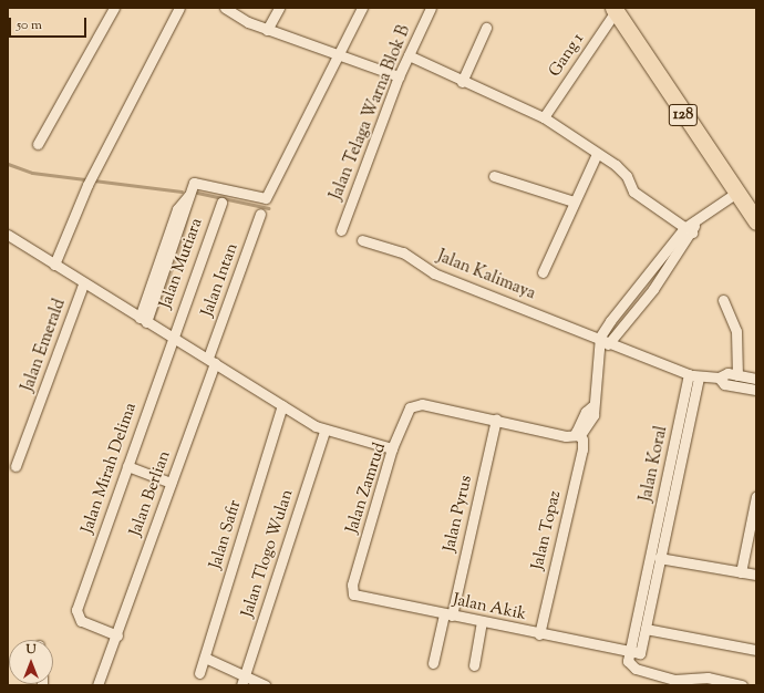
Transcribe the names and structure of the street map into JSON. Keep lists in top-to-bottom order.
{
  "streets": {
    "main road": ["128"],
    "street": [
      "Gang 1",
      "Jalan Telaga Warna Blok B",
      "Jalan Mutiara",
      "Jalan Kalimaya",
      "Jalan Intan",
      "Jalan Emerald",
      "Jalan Koral",
      "Jalan Mirah Delima",
      "Jalan Zamrud",
      "Jalan Berlian",
      "Jalan Pyrus",
      "Jalan Topaz",
      "Jalan Safir",
      "Jalan Tlogo Wulan",
      "Jalan Akik"
    ]
  },
  "crossings": [
    ["Gang 1", "128"],
    ["Jalan Mutiara", "Jalan Mirah Delima"],
    ["Jalan Intan", "Jalan Berlian"],
    ["Jalan Koral", "Jalan Akik"],
    ["Jalan Mirah Delima", "Jalan Berlian"],
    ["Jalan Zamrud", "Jalan Pyrus"],
    ["Jalan Zamrud", "Jalan Akik"],
    ["Jalan Pyrus", "Jalan Akik"],
    ["Jalan Topaz", "Jalan Akik"]
  ],
  "scale_bar": "50 m",
  "north": "top"
}
